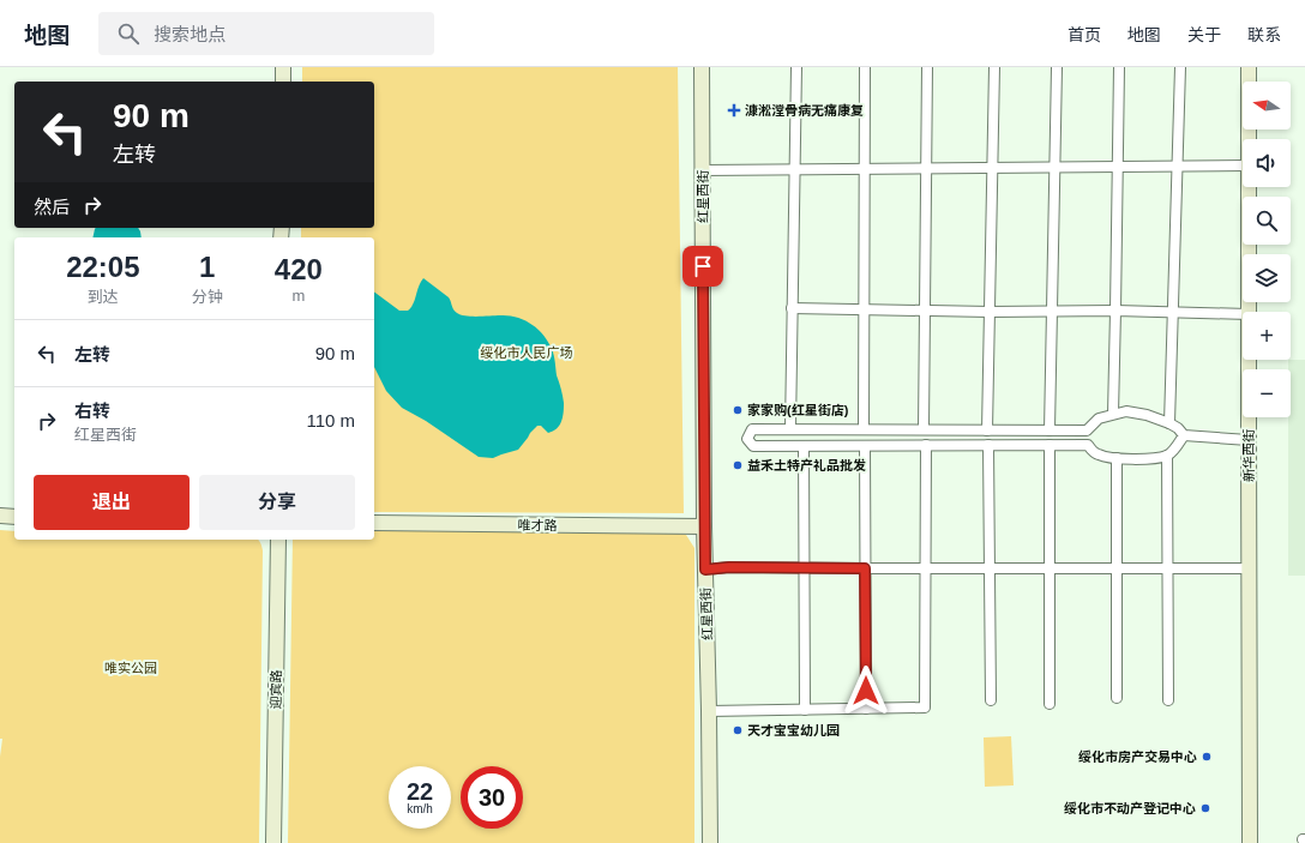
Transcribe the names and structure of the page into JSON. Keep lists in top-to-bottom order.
{
  "streets": {
    "main road": [
      "红星西街",
      "新华西街",
      "唯才路",
      "迎宾路"
    ]
  },
  "crossings": [
    ["红星西街", "唯才路"]
  ],
  "parks": ["绥化市人民广场", "唯实公园"],
  "places": {
    "health": ["漮淞漟骨病无痛康复"],
    "other": [
      "家家购(红星街店)",
      "益禾土特产礼品批发",
      "天才宝宝幼儿园",
      "绥化市房产交易中心",
      "绥化市不动产登记中心"
    ]
  },
  "north": "left",
  "page": {
    "header": "地图",
    "search": "搜索地点",
    "nav": [
      "首页",
      "地图",
      "关于",
      "联系"
    ],
    "map_buttons": ["+", "−"],
    "turn": ["90 m", "左转"],
    "then": "然后",
    "eta": [
      "22:05",
      "到达",
      "1",
      "分钟",
      "420",
      "m"
    ],
    "list": [
      {
        "name": "左转",
        "value": "90 m"
      },
      {
        "name": "右转",
        "note": "红星西街",
        "value": "110 m"
      }
    ],
    "buttons": ["退出", "分享"],
    "speed": "22 km/h",
    "limit": "30"
  }
}
